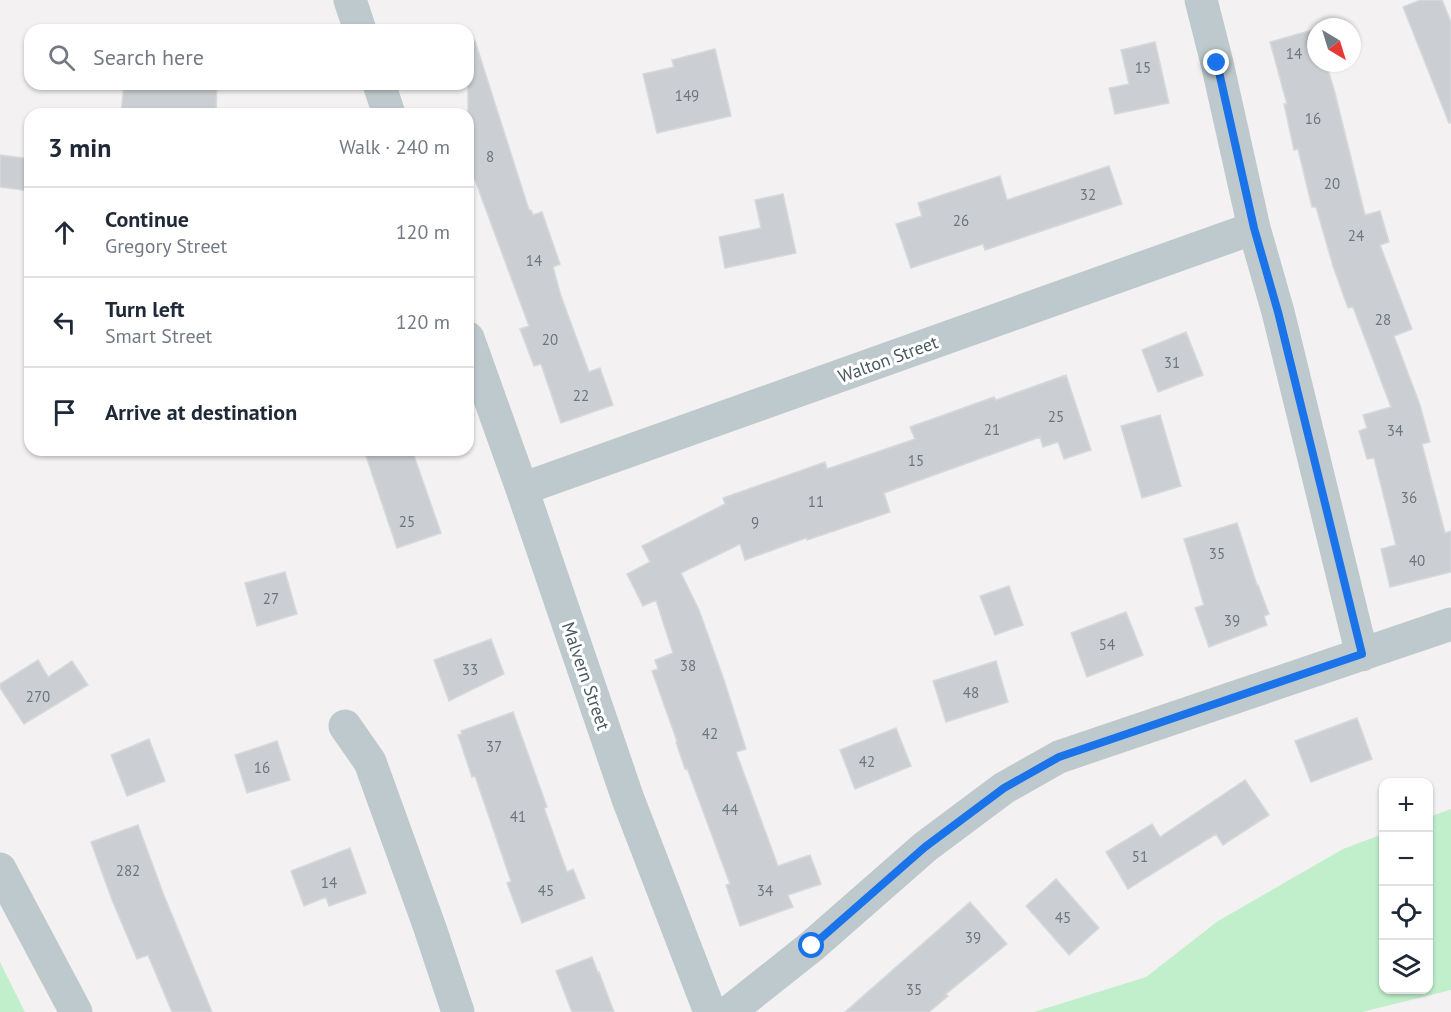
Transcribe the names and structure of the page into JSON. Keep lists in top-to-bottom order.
{
  "streets": {
    "street": ["Walton Street", "Malvern Street"]
  },
  "crossings": [
    ["Walton Street", "Malvern Street"]
  ],
  "house_numbers": [
    "14",
    "15",
    "149",
    "16",
    "8",
    "20",
    "32",
    "26",
    "24",
    "14",
    "28",
    "20",
    "31",
    "22",
    "25",
    "21",
    "34",
    "15",
    "36",
    "11",
    "25",
    "9",
    "35",
    "40",
    "27",
    "39",
    "54",
    "38",
    "33",
    "48",
    "270",
    "42",
    "37",
    "42",
    "16",
    "44",
    "41",
    "51",
    "282",
    "14",
    "45",
    "34",
    "45",
    "39",
    "35"
  ],
  "north": "bottom right",
  "page": {
    "search": "Search here",
    "heading": ["3 min", "Walk · 240 m"],
    "list": [
      ["Continue", "Gregory Street", "120 m"],
      ["Turn left", "Smart Street", "120 m"],
      "Arrive at destination"
    ],
    "map_buttons": ["+", "−"]
  }
}
